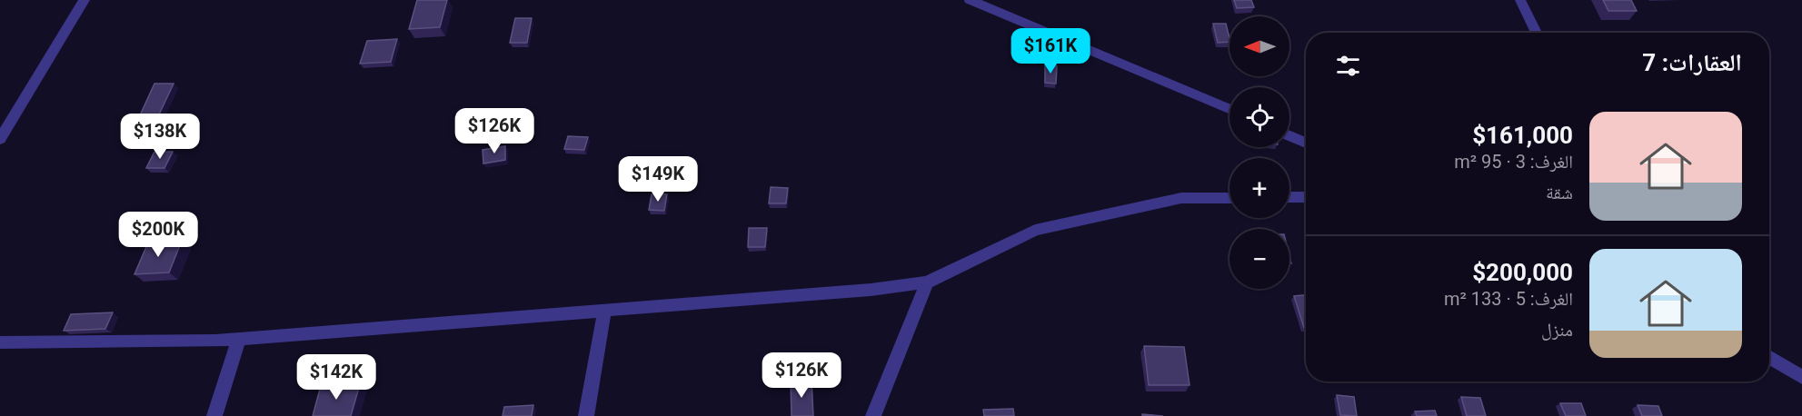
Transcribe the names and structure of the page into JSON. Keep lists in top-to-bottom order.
{
  "north": "left",
  "page": {
    "map_buttons": ["+", "−"],
    "price": [
      "$161K",
      "$126K",
      "$138K",
      "$149K",
      "$200K",
      "$126K",
      "$142K"
    ],
    "heading": "العقارات: 7",
    "list": [
      {
        "name": "$161,000",
        "note": "الغرف: 3 · 95 m² · شقة"
      },
      {
        "name": "$200,000",
        "note": "الغرف: 5 · 133 m² · منزل"
      }
    ]
  }
}
